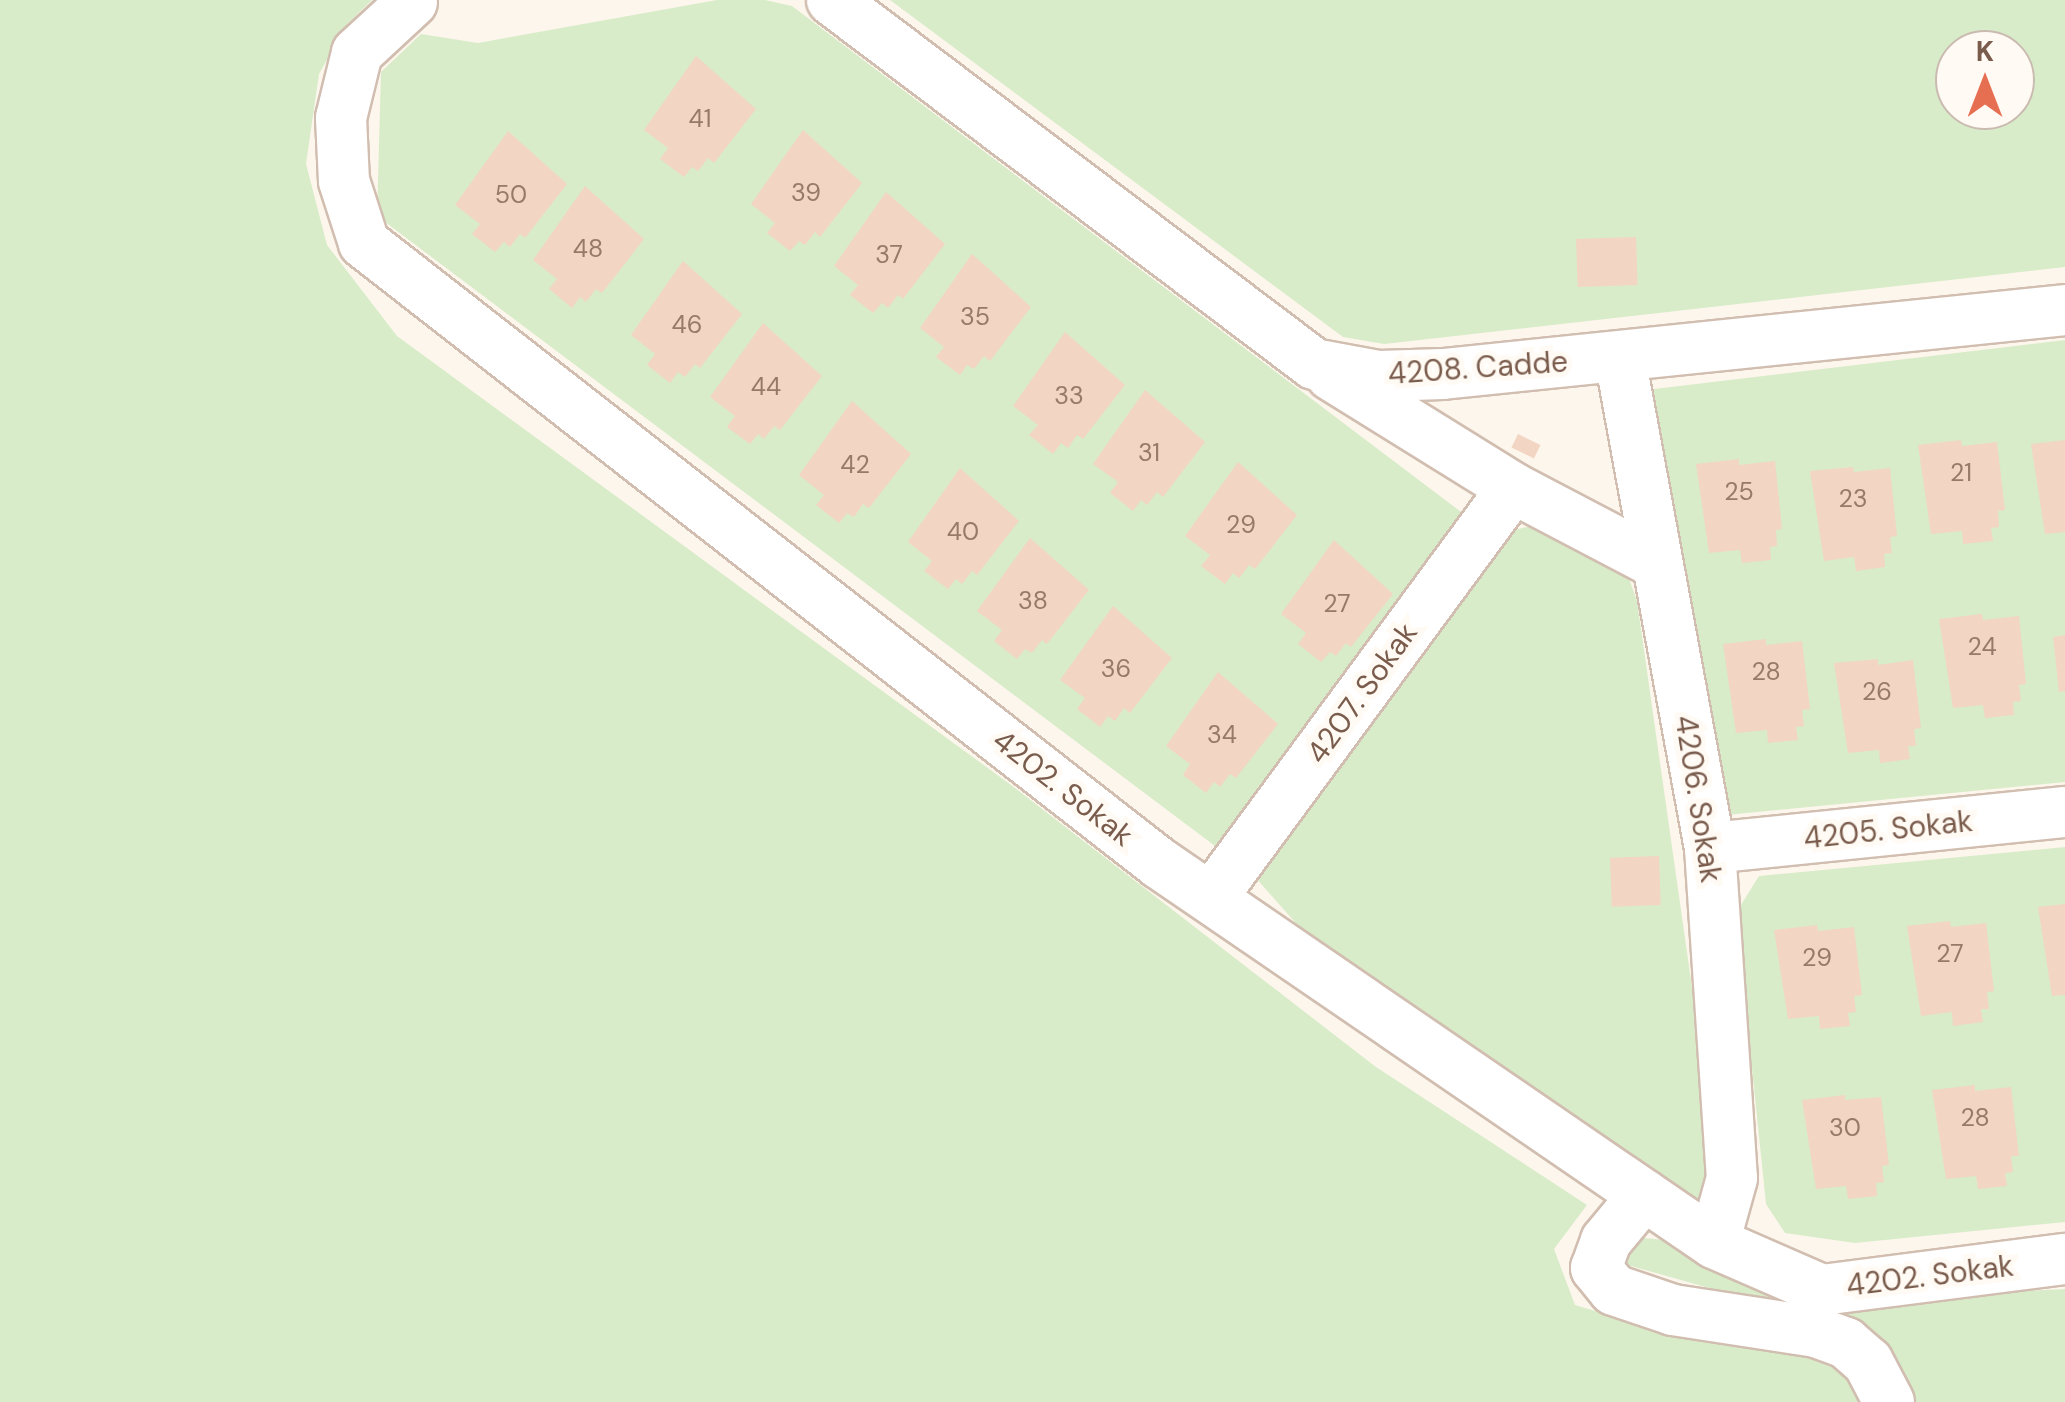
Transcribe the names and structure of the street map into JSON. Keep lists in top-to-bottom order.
{
  "streets": {
    "street": [
      "4208. Cadde",
      "4207. Sokak",
      "4202. Sokak",
      "4206. Sokak",
      "4205. Sokak"
    ]
  },
  "crossings": [
    ["4208. Cadde", "4206. Sokak"],
    ["4207. Sokak", "4202. Sokak"],
    ["4202. Sokak", "4206. Sokak"],
    ["4206. Sokak", "4205. Sokak"]
  ],
  "house_numbers": [
    "41",
    "39",
    "50",
    "48",
    "37",
    "35",
    "46",
    "44",
    "33",
    "31",
    "42",
    "21",
    "25",
    "23",
    "29",
    "40",
    "38",
    "27",
    "24",
    "36",
    "28",
    "26",
    "34",
    "27",
    "29",
    "28",
    "30"
  ],
  "north": "top"
}
